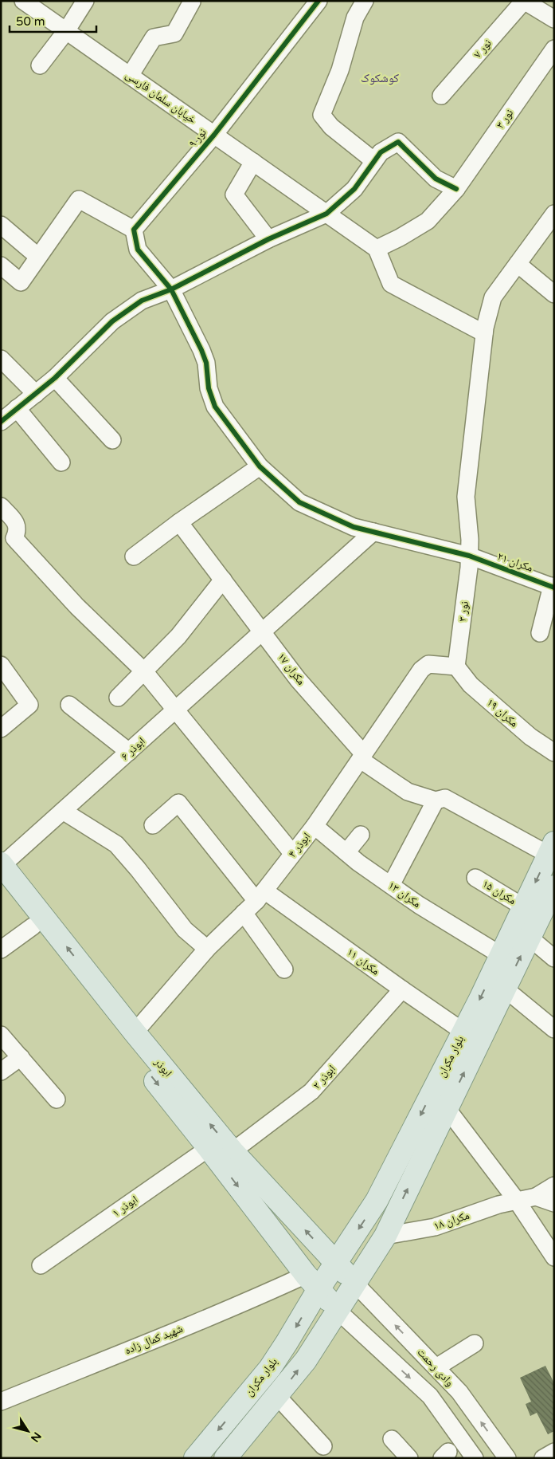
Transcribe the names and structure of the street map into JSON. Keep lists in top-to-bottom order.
{
  "streets": {
    "main road": ["بلوار مکران", "ابوذر"],
    "street": [
      "نور ۷",
      "خیابان سلمان فارسی",
      "نور ۳",
      "نور ۹",
      "مکران ۲۱",
      "مکران ۱۷",
      "مکران ۱۹",
      "ابوذر ۶",
      "ابوذر ۴",
      "مکران ۱۵",
      "مکران ۱۳",
      "مکران ۱۱",
      "ابوذر ۲",
      "ابوذر ۱",
      "مکران ۱۸",
      "شهید کمال زاده",
      "وادی رحمت"
    ]
  },
  "crossings": [
    ["خیابان سلمان فارسی", "نور ۳"],
    ["خیابان سلمان فارسی", "نور ۹"],
    ["نور ۳", "مکران ۲۱"],
    ["نور ۳", "مکران ۱۹"],
    ["نور ۳", "ابوذر ۴"],
    ["مکران ۲۱", "ابوذر ۶"],
    ["مکران ۱۷", "ابوذر ۶"],
    ["مکران ۱۷", "ابوذر ۴"],
    ["مکران ۱۷", "بلوار مکران"],
    ["مکران ۱۹", "ابوذر ۴"],
    ["ابوذر ۶", "ابوذر"],
    ["ابوذر ۴", "مکران ۱۳"],
    ["ابوذر ۴", "مکران ۱۱"],
    ["ابوذر ۴", "ابوذر"],
    ["مکران ۱۵", "بلوار مکران"],
    ["مکران ۱۳", "بلوار مکران"],
    ["مکران ۱۱", "بلوار مکران"],
    ["مکران ۱۱", "ابوذر ۲"],
    ["بلوار مکران", "ابوذر"],
    ["بلوار مکران", "شهید کمال زاده"],
    ["ابوذر", "ابوذر ۲"],
    ["ابوذر", "ابوذر ۱"],
    ["ابوذر", "شهید کمال زاده"],
    ["ابوذر", "وادی رحمت"]
  ],
  "districts": ["کوشکوک"],
  "scale_bar": "50 m",
  "north": "bottom right"
}
